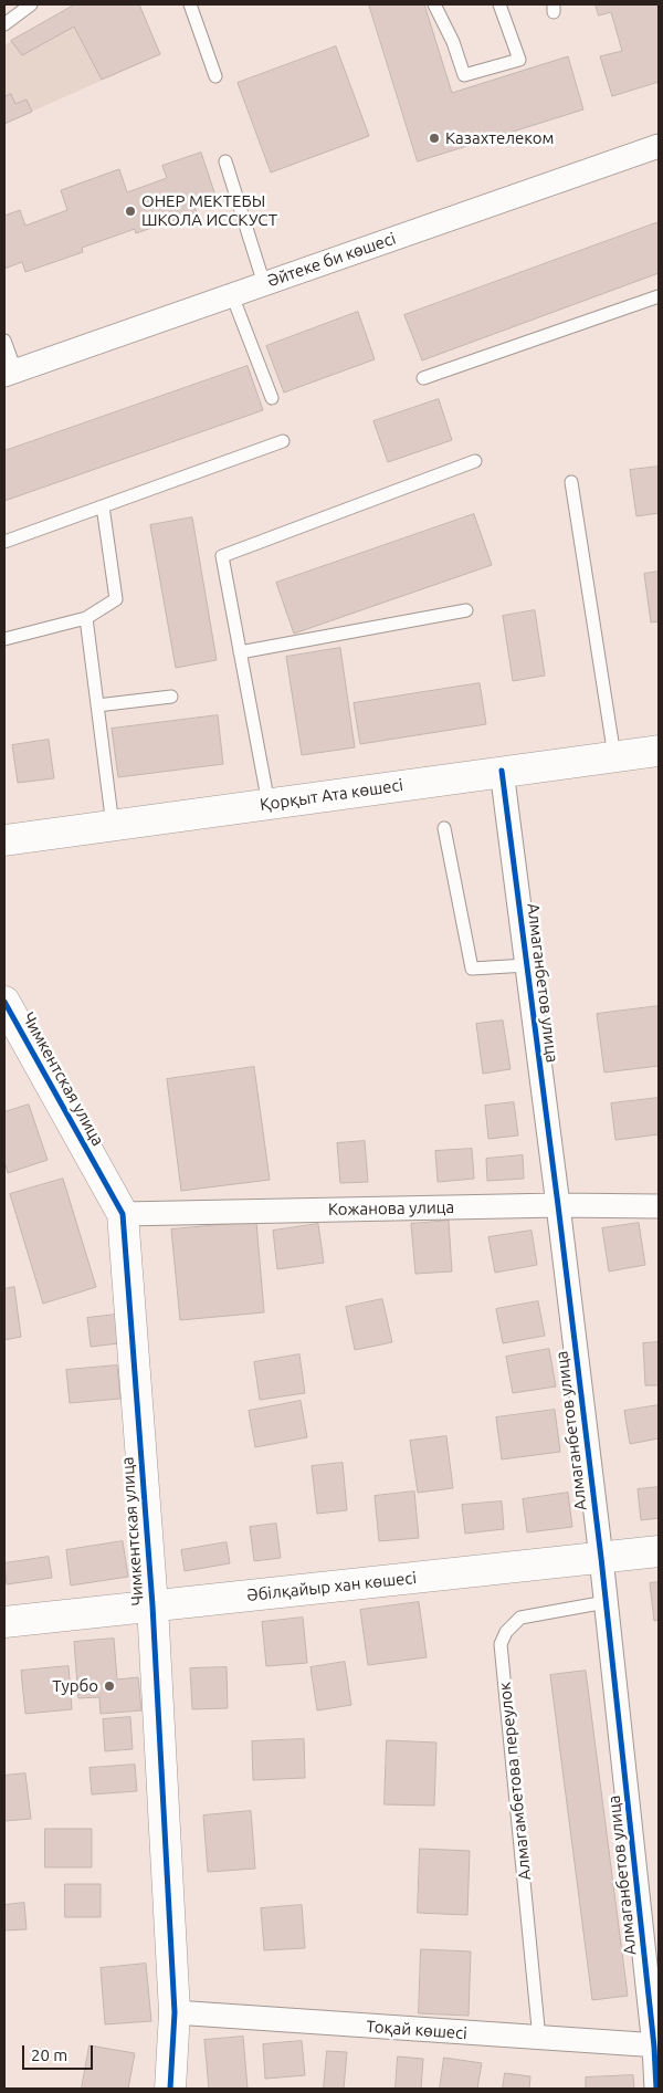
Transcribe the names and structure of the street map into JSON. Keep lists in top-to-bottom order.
{
  "streets": {
    "street": [
      "Әйтеке би көшесі",
      "Қорқыт Ата көшесі",
      "Алмаганбетов улица",
      "Чимкентская улица",
      "Кожанова улица",
      "Әбілқайыр хан көшесі",
      "Тоқай көшесі"
    ],
    "lane": ["Алмагамбетова переулок"]
  },
  "crossings": [
    ["Қорқыт Ата көшесі", "Алмаганбетов улица"],
    ["Алмаганбетов улица", "Кожанова улица"],
    ["Алмаганбетов улица", "Әбілқайыр хан көшесі"],
    ["Алмаганбетов улица", "Алмагамбетова переулок"],
    ["Алмаганбетов улица", "Тоқай көшесі"],
    ["Чимкентская улица", "Кожанова улица"],
    ["Чимкентская улица", "Әбілқайыр хан көшесі"],
    ["Чимкентская улица", "Тоқай көшесі"],
    ["Алмагамбетова переулок", "Тоқай көшесі"]
  ],
  "places": ["Казахтелеком", "ОНЕР МЕКТЕБЫ ШКОЛА ИССКУСТ", "Турбо"],
  "scale_bar": "20 m"
}
